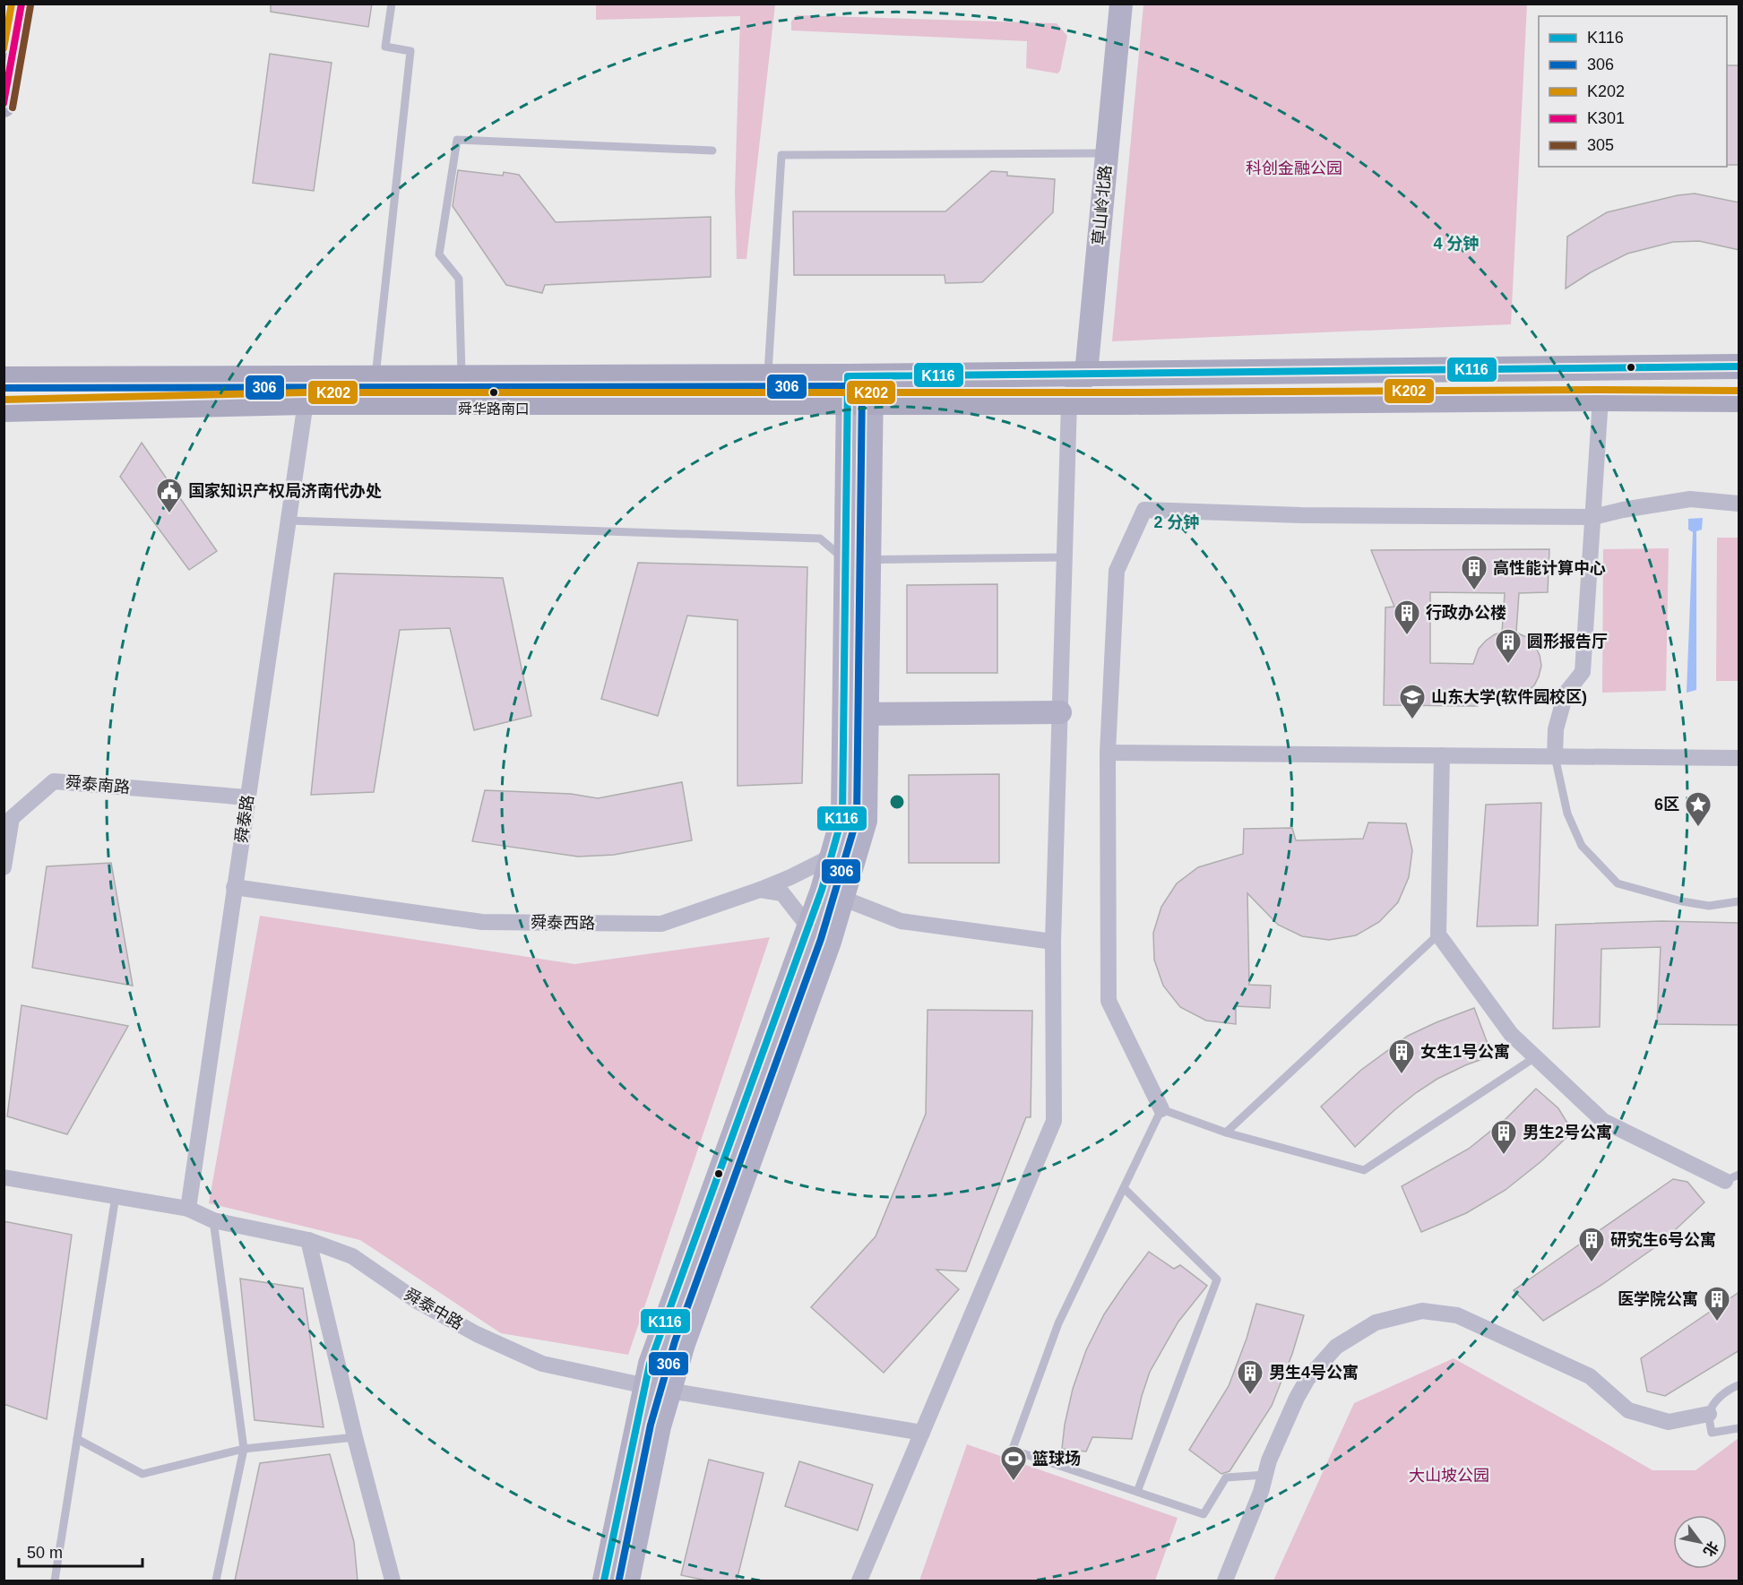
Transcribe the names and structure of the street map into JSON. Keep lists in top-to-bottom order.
{
  "streets": {
    "main road": ["草山岭北路"],
    "street": [
      "舜泰南路",
      "舜泰路",
      "舜泰西路",
      "舜泰中路"
    ]
  },
  "crossings": [
    ["舜泰南路", "舜泰路"],
    ["舜泰路", "舜泰西路"]
  ],
  "parks": ["科创金融公园", "大山坡公园"],
  "places": {
    "other": ["舜华路南口"],
    "public building": ["国家知识产权局济南代办处"],
    "building": [
      "高性能计算中心",
      "行政办公楼",
      "圆形报告厅",
      "女生1号公寓",
      "男生2号公寓",
      "研究生6号公寓",
      "医学院公寓",
      "男生4号公寓"
    ],
    "school or university": ["山东大学(软件园校区)"],
    "place": ["6区"],
    "sports": ["篮球场"]
  },
  "lines": [
    "transit line K202",
    "transit line K301",
    "transit line 305",
    "transit line K116",
    "transit line 306"
  ],
  "legend": [
    "K116",
    "306",
    "K202",
    "K301",
    "305"
  ],
  "scale_bar": "50 m",
  "north": "bottom right",
  "rings": ["4 分钟", "2 分钟"]
}
